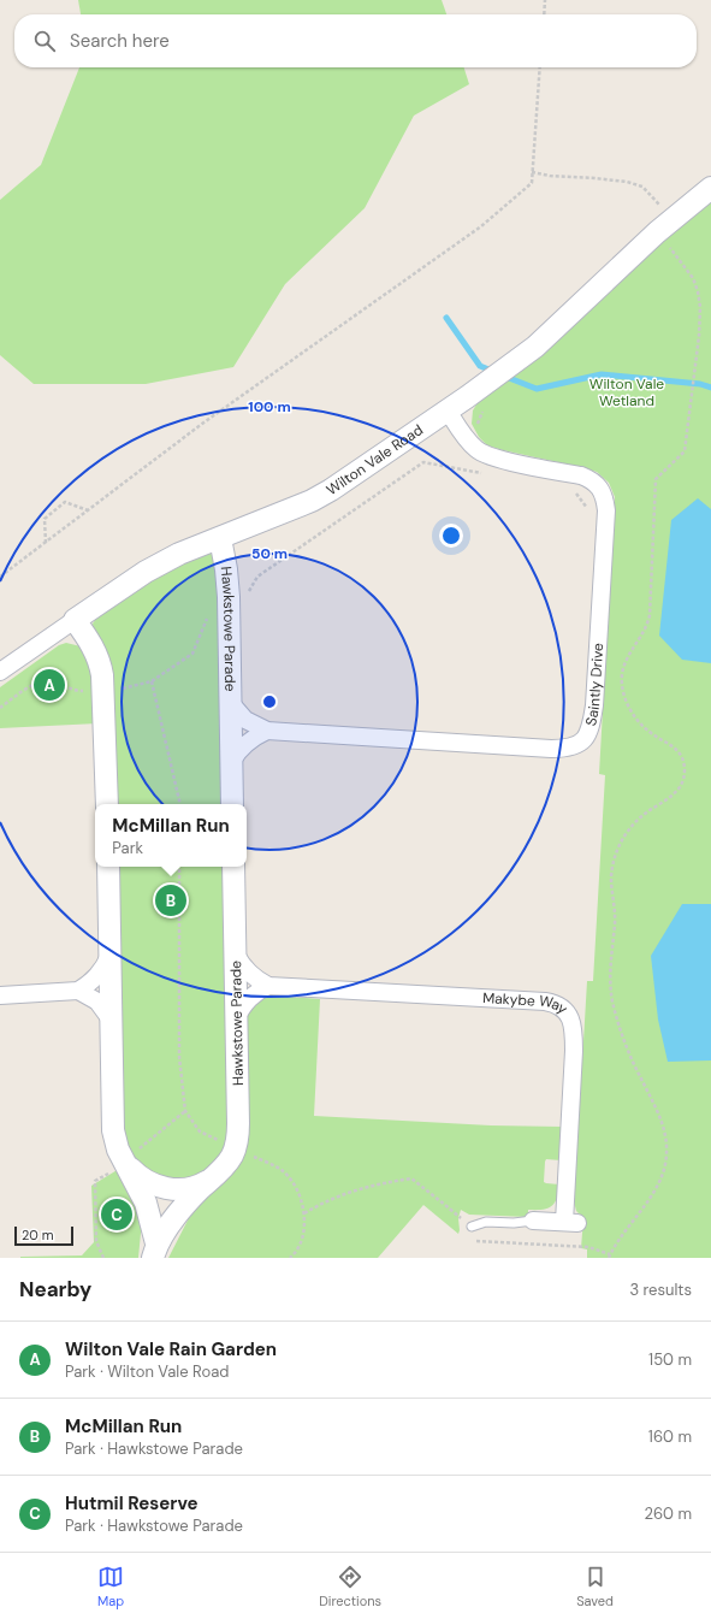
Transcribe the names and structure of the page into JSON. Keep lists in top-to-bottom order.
{
  "streets": {
    "street": [
      "Wilton Vale Road",
      "Hawkstowe Parade",
      "Saintly Drive",
      "Makybe Way"
    ]
  },
  "crossings": [
    ["Wilton Vale Road", "Hawkstowe Parade"],
    ["Wilton Vale Road", "Saintly Drive"],
    ["Hawkstowe Parade", "Saintly Drive"],
    ["Hawkstowe Parade", "Makybe Way"]
  ],
  "parks": ["Wilton Vale Wetland"],
  "scale_bar": "20 m",
  "page": {
    "search": "Search here",
    "pins": ["A", "B", "C"],
    "popup": ["McMillan Run", "Park"],
    "scale": "20 m",
    "heading": ["Nearby", "3 results"],
    "list": [
      {
        "mark": "A",
        "name": "Wilton Vale Rain Garden",
        "note": "Park · Wilton Vale Road",
        "value": "150 m"
      },
      {
        "mark": "B",
        "name": "McMillan Run",
        "note": "Park · Hawkstowe Parade",
        "value": "160 m"
      },
      {
        "mark": "C",
        "name": "Hutmil Reserve",
        "note": "Park · Hawkstowe Parade",
        "value": "260 m"
      }
    ],
    "nav": ["Map", "Directions", "Saved"]
  },
  "rings": ["100 m", "50 m"]
}
